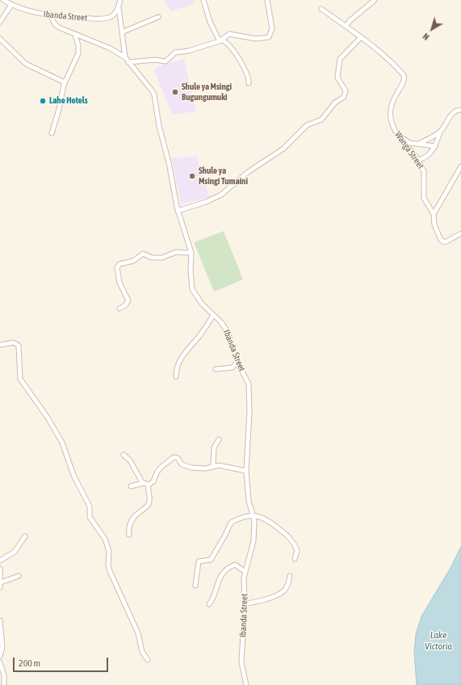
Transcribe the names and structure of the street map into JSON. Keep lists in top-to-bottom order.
{
  "streets": {
    "street": ["Ibanda Street", "Wanga Street"]
  },
  "water": ["Lake Victoria"],
  "places": ["Shule ya Msingi Bugungumuki", "Lahe Hotels", "Shule ya Msingi Tumaini"],
  "scale_bar": "200 m",
  "north": "bottom left"
}
